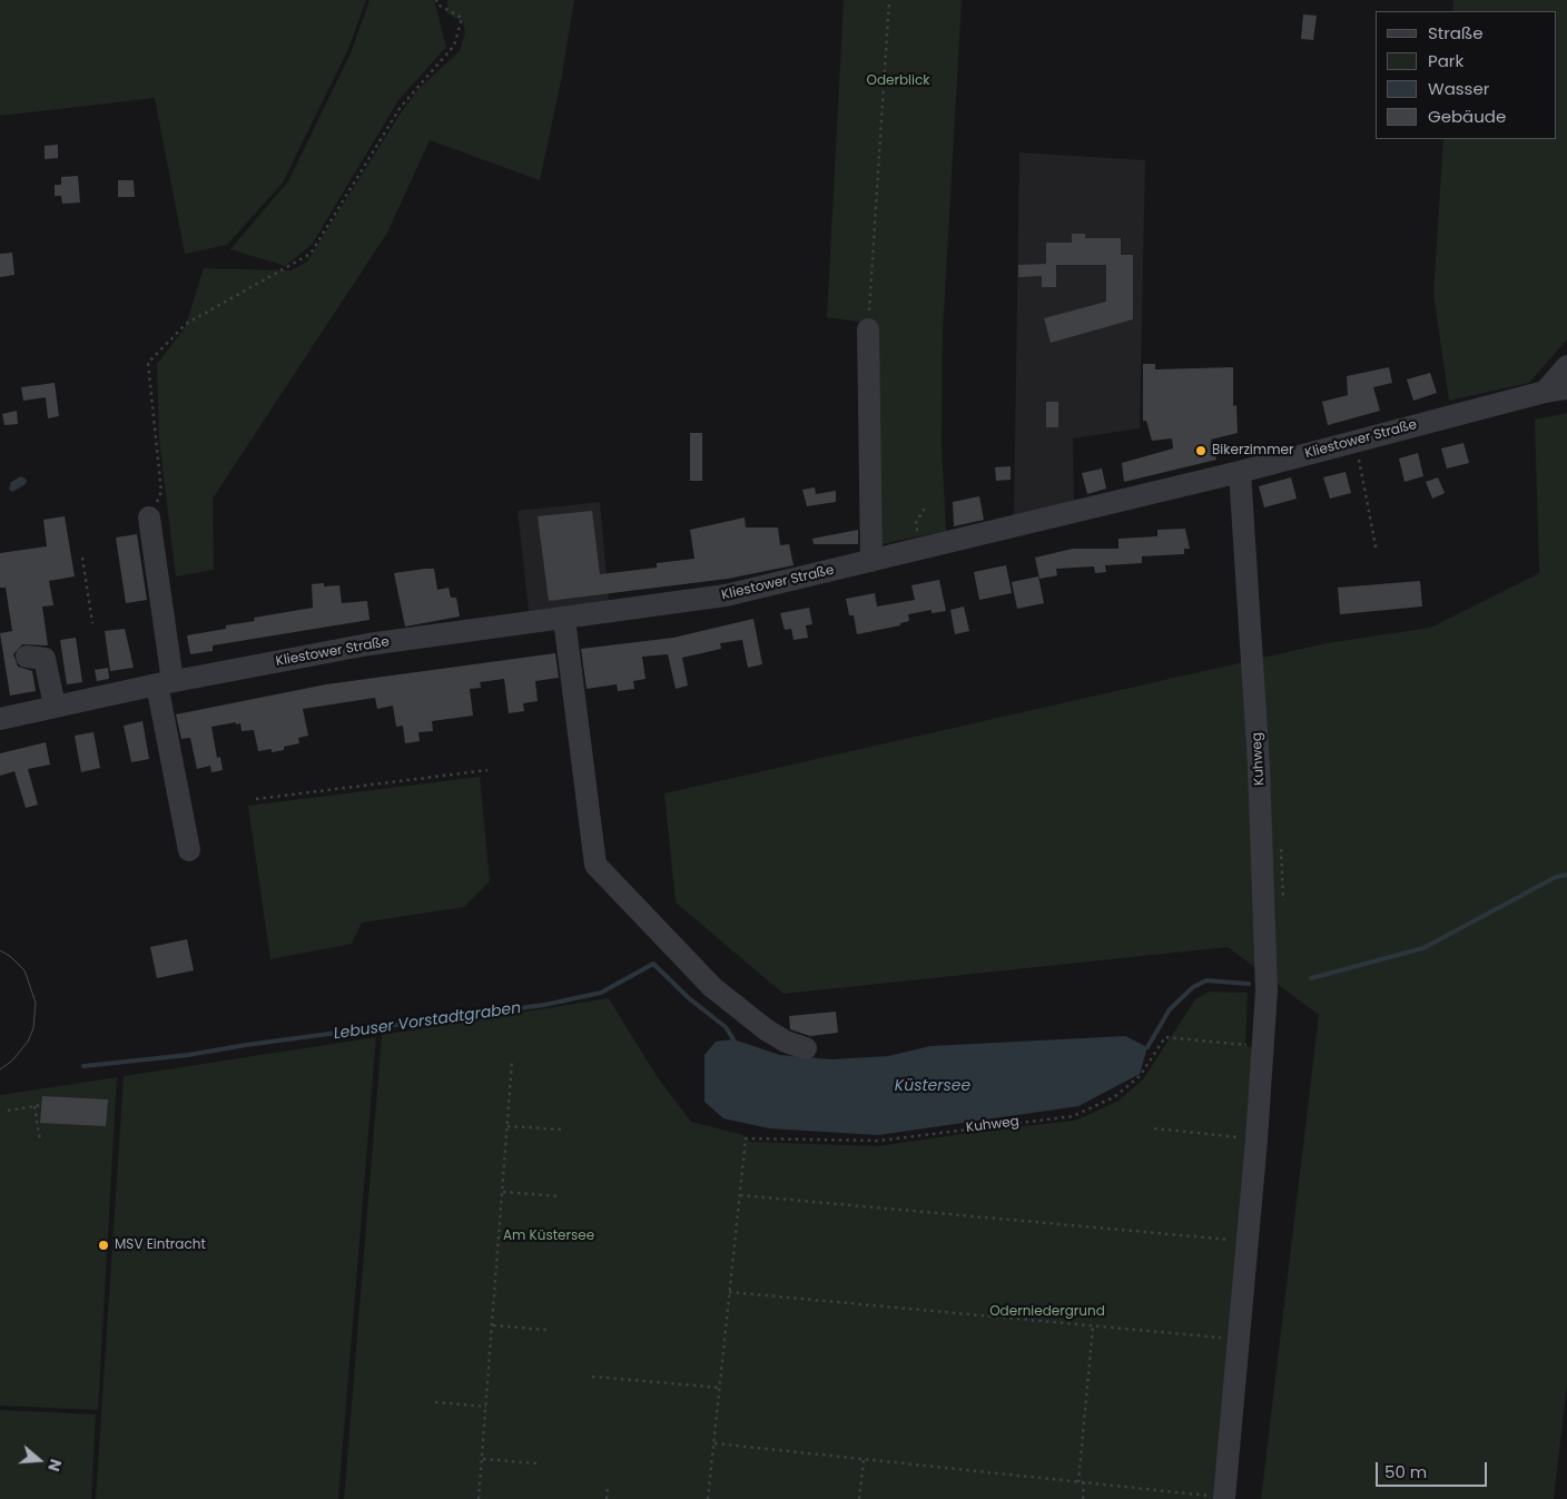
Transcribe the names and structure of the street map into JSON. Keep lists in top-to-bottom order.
{
  "streets": {
    "street": ["Kliestower Straße", "Kuhweg"]
  },
  "crossings": [
    ["Kliestower Straße", "Kuhweg"]
  ],
  "water": ["Lebuser Vorstadtgraben", "Küstersee"],
  "parks": ["Oderblick", "Am Küstersee", "Oderniedergrund"],
  "places": ["Bikerzimmer", "MSV Eintracht"],
  "legend": [
    "Straße",
    "Park",
    "Wasser",
    "Gebäude"
  ],
  "scale_bar": "50 m",
  "north": "right"
}
